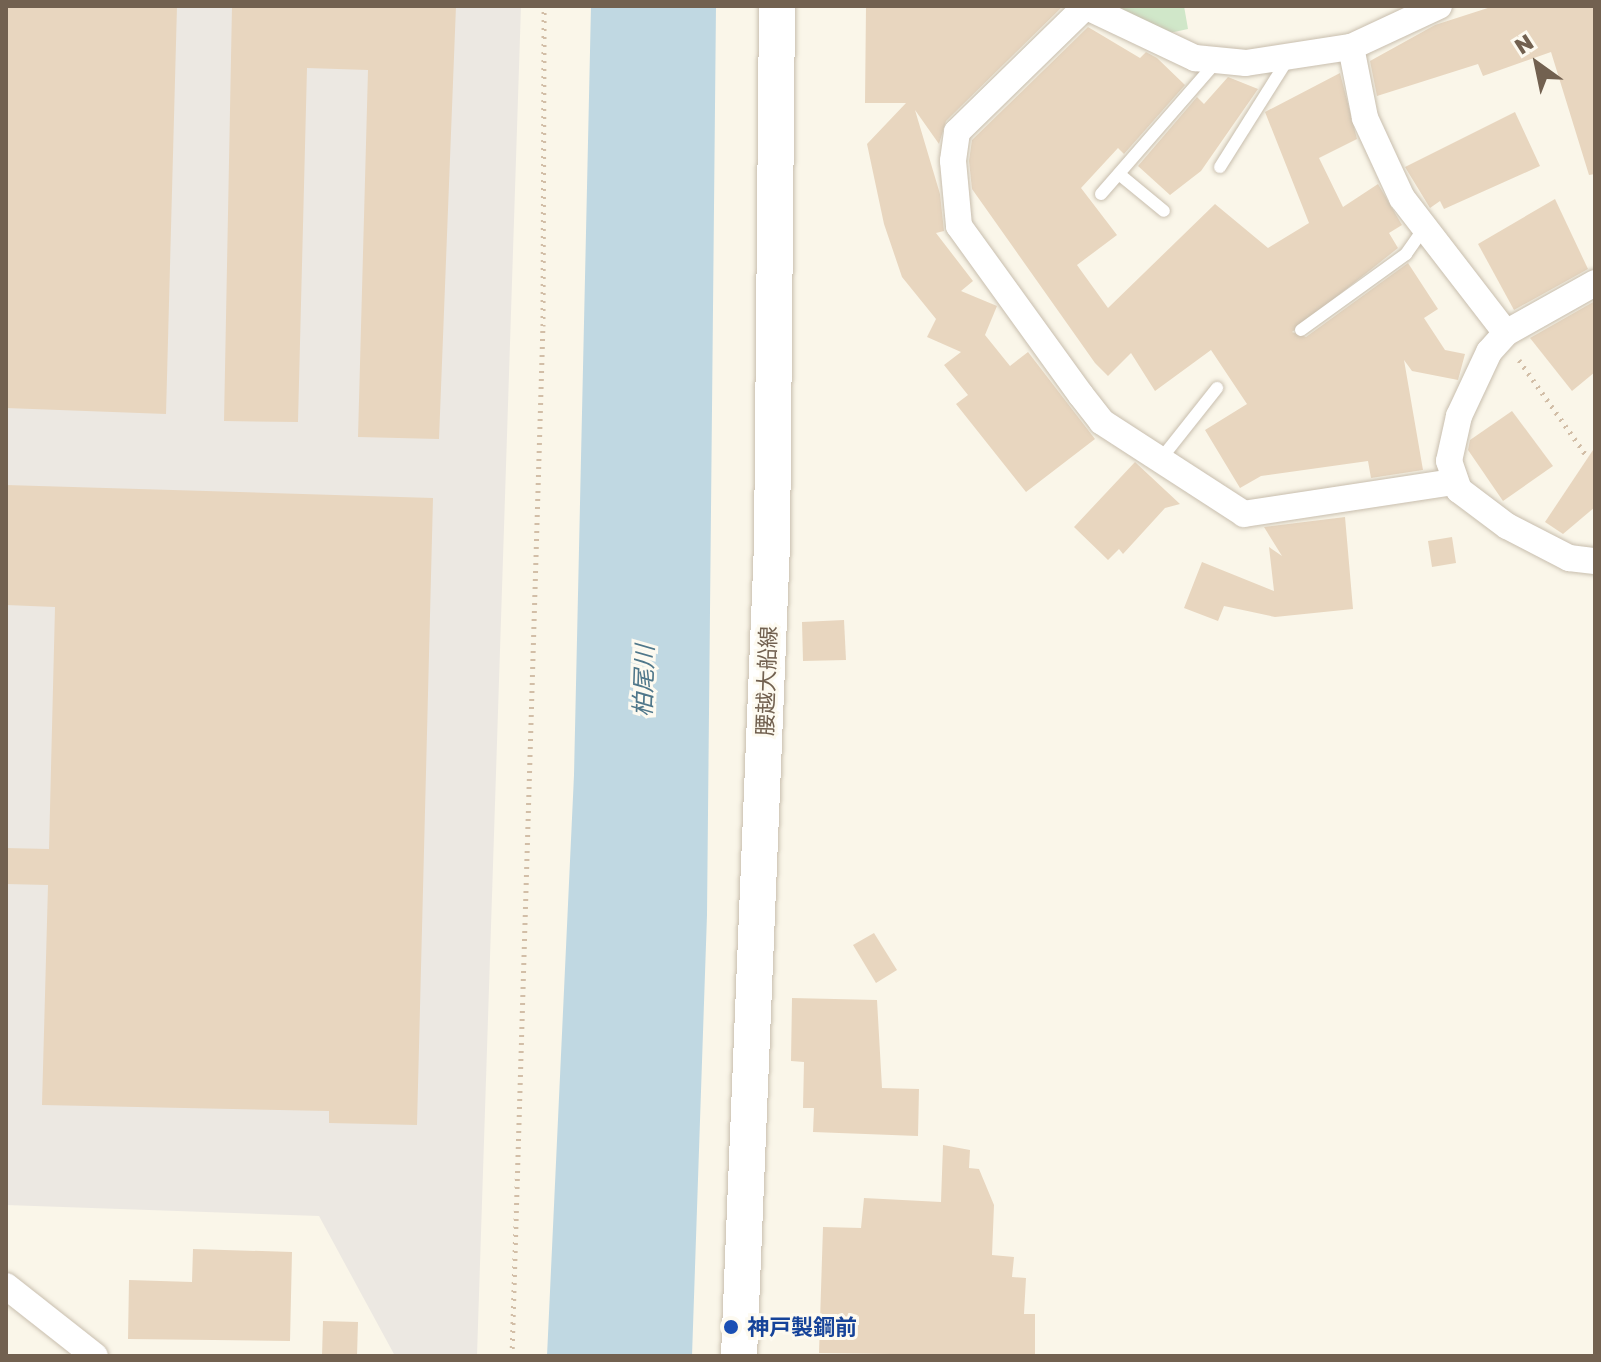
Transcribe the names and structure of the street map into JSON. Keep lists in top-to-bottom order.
{
  "streets": {
    "main road": ["腰越大船線"]
  },
  "water": ["柏尾川"],
  "places": ["神戸製鋼前"],
  "north": "top left"
}
